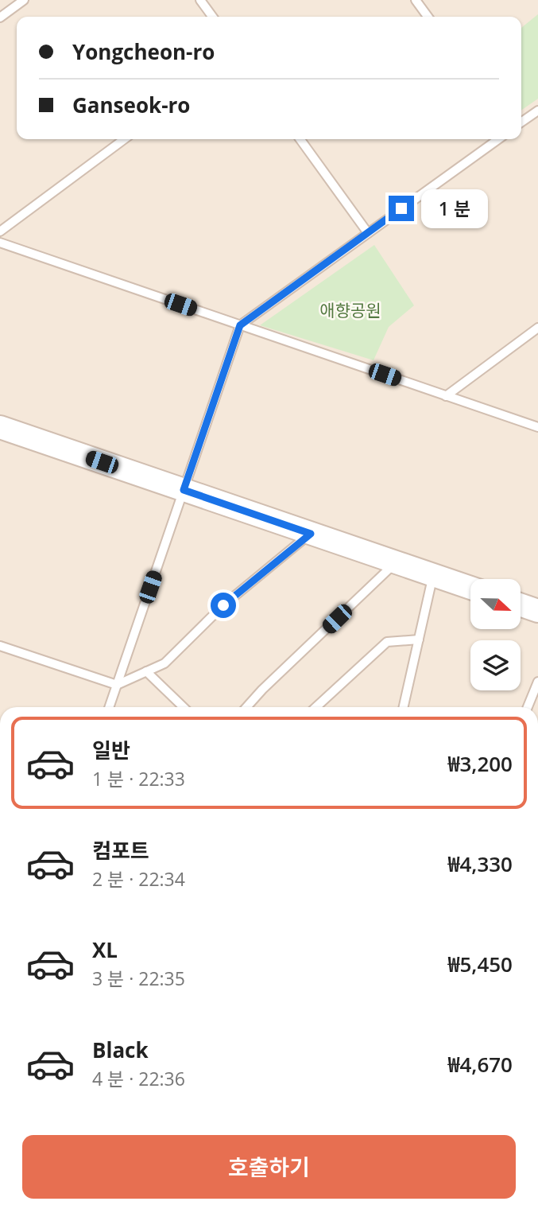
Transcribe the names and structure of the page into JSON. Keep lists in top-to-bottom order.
{
  "parks": ["애향공원"],
  "north": "right",
  "page": {
    "banner": ["Yongcheon-ro", "Ganseok-ro"],
    "bubble": "1 분",
    "list": [
      {
        "name": "일반",
        "note": "1 분 · 22:33",
        "value": "₩3,200"
      },
      {
        "name": "컴포트",
        "note": "2 분 · 22:34",
        "value": "₩4,330"
      },
      {
        "name": "XL",
        "note": "3 분 · 22:35",
        "value": "₩5,450"
      },
      {
        "name": "Black",
        "note": "4 분 · 22:36",
        "value": "₩4,670"
      }
    ],
    "buttons": "호출하기"
  }
}
